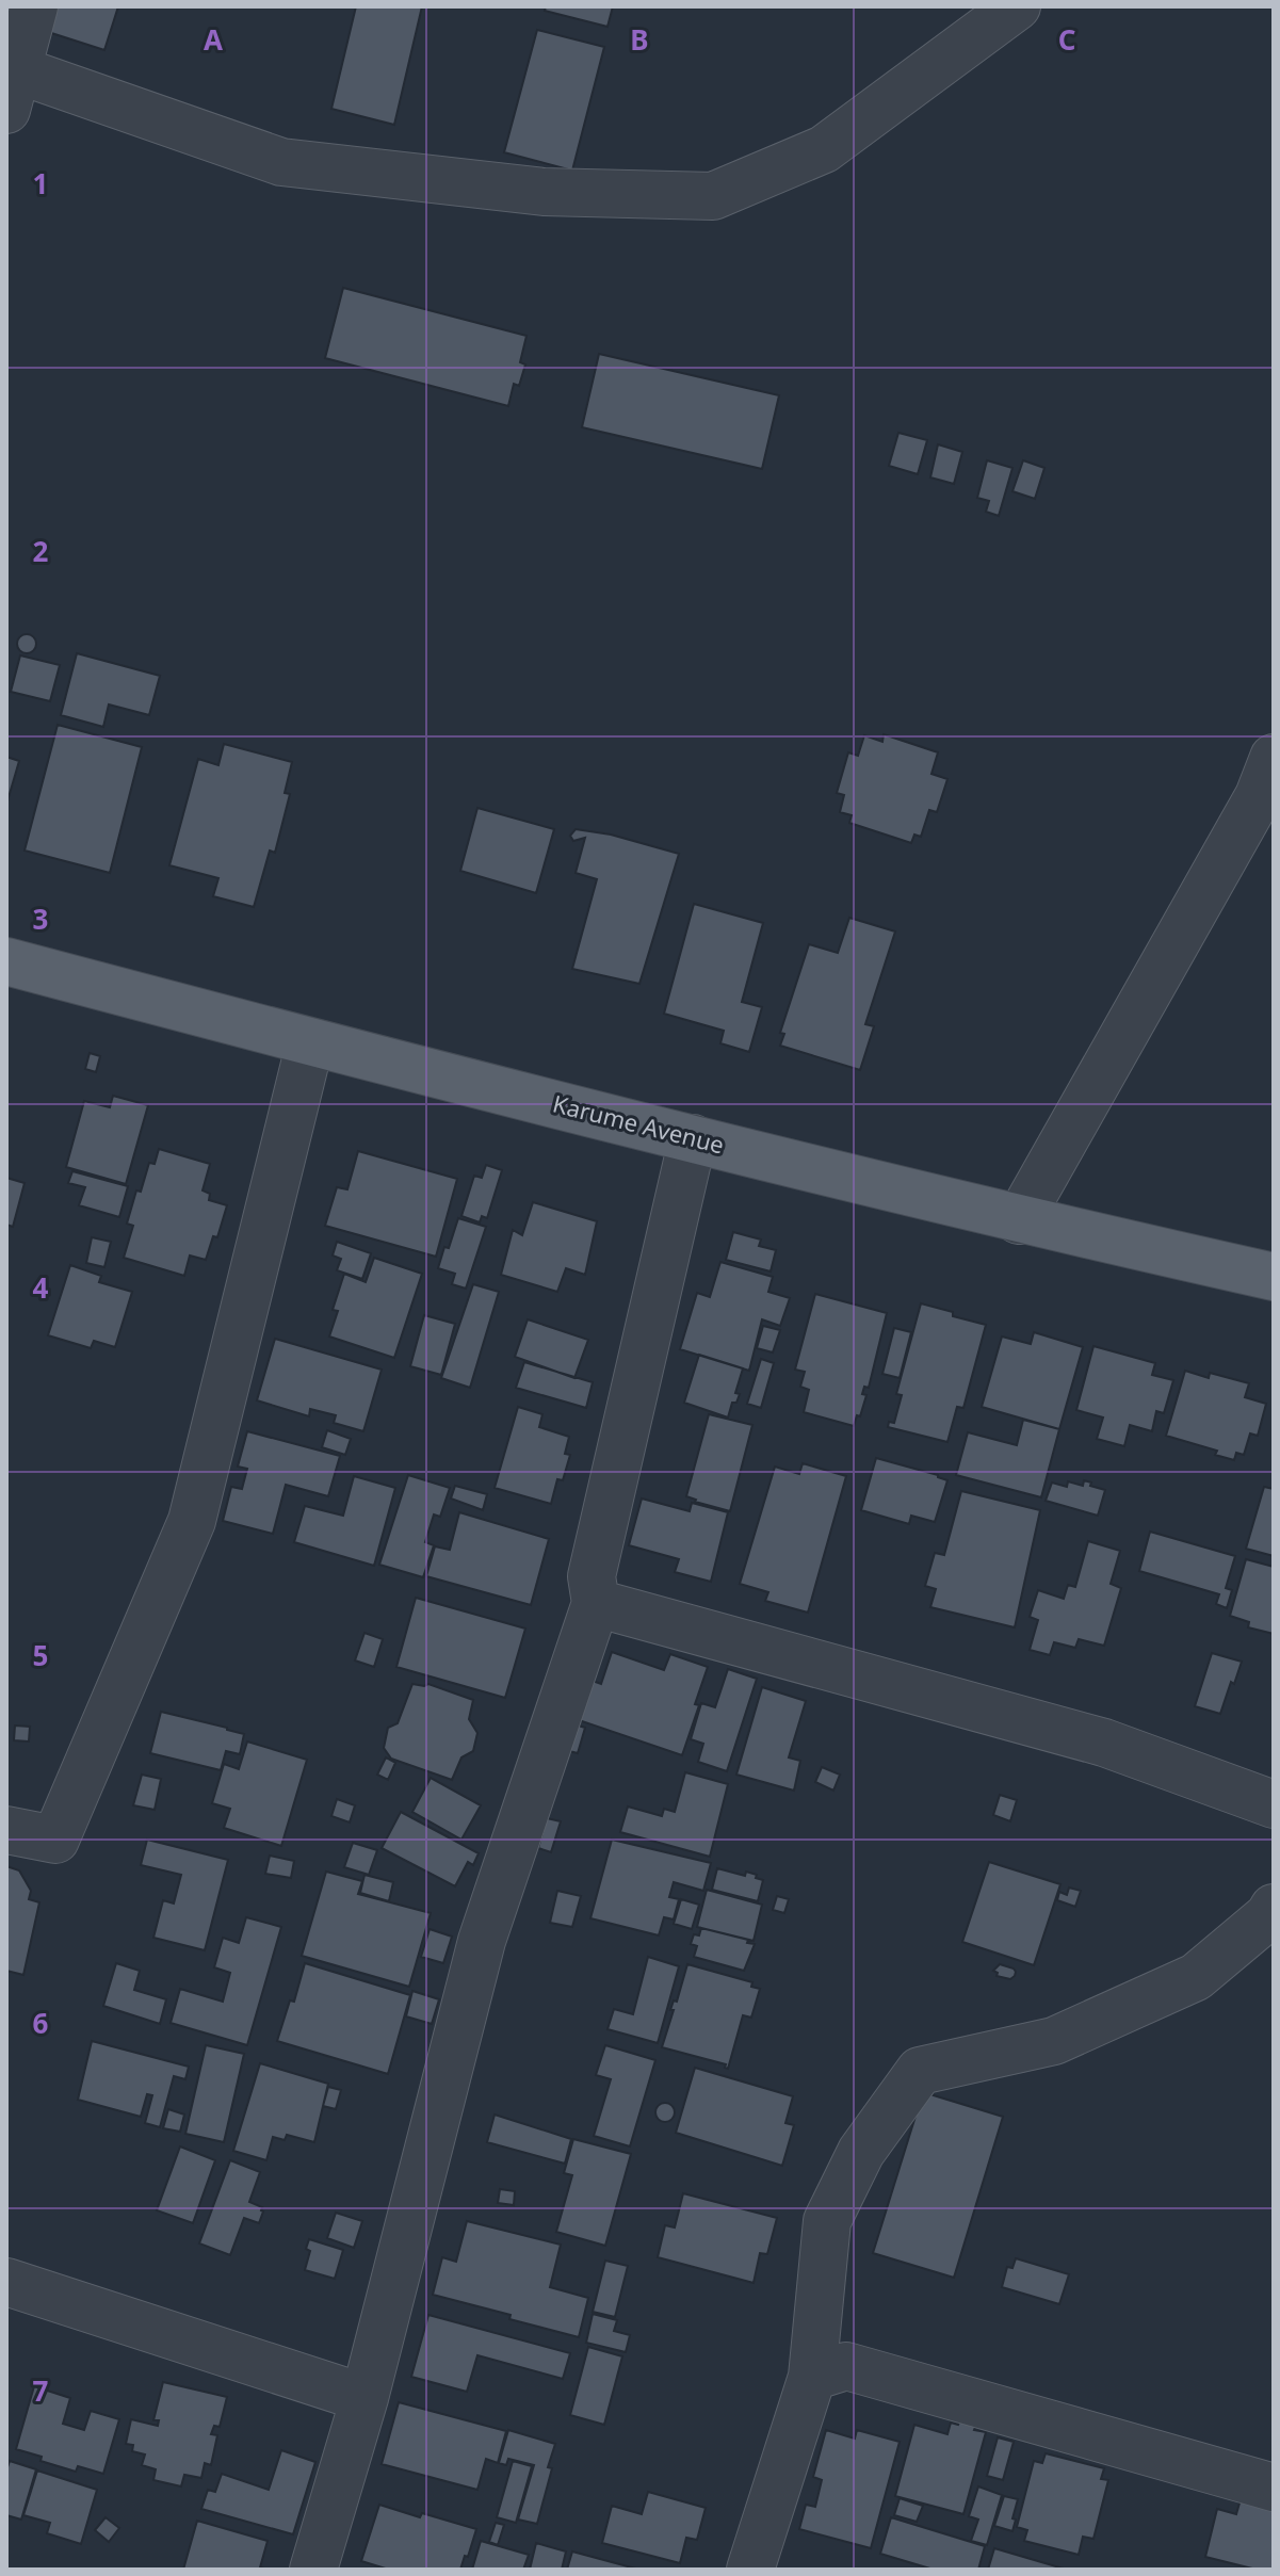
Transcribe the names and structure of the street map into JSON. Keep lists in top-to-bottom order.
{
  "streets": {
    "main road": ["Karume Avenue"]
  },
  "grid": {
    "columns": ["A", "B", "C"],
    "rows": [
      "1",
      "2",
      "3",
      "4",
      "5",
      "6",
      "7"
    ]
  }
}
